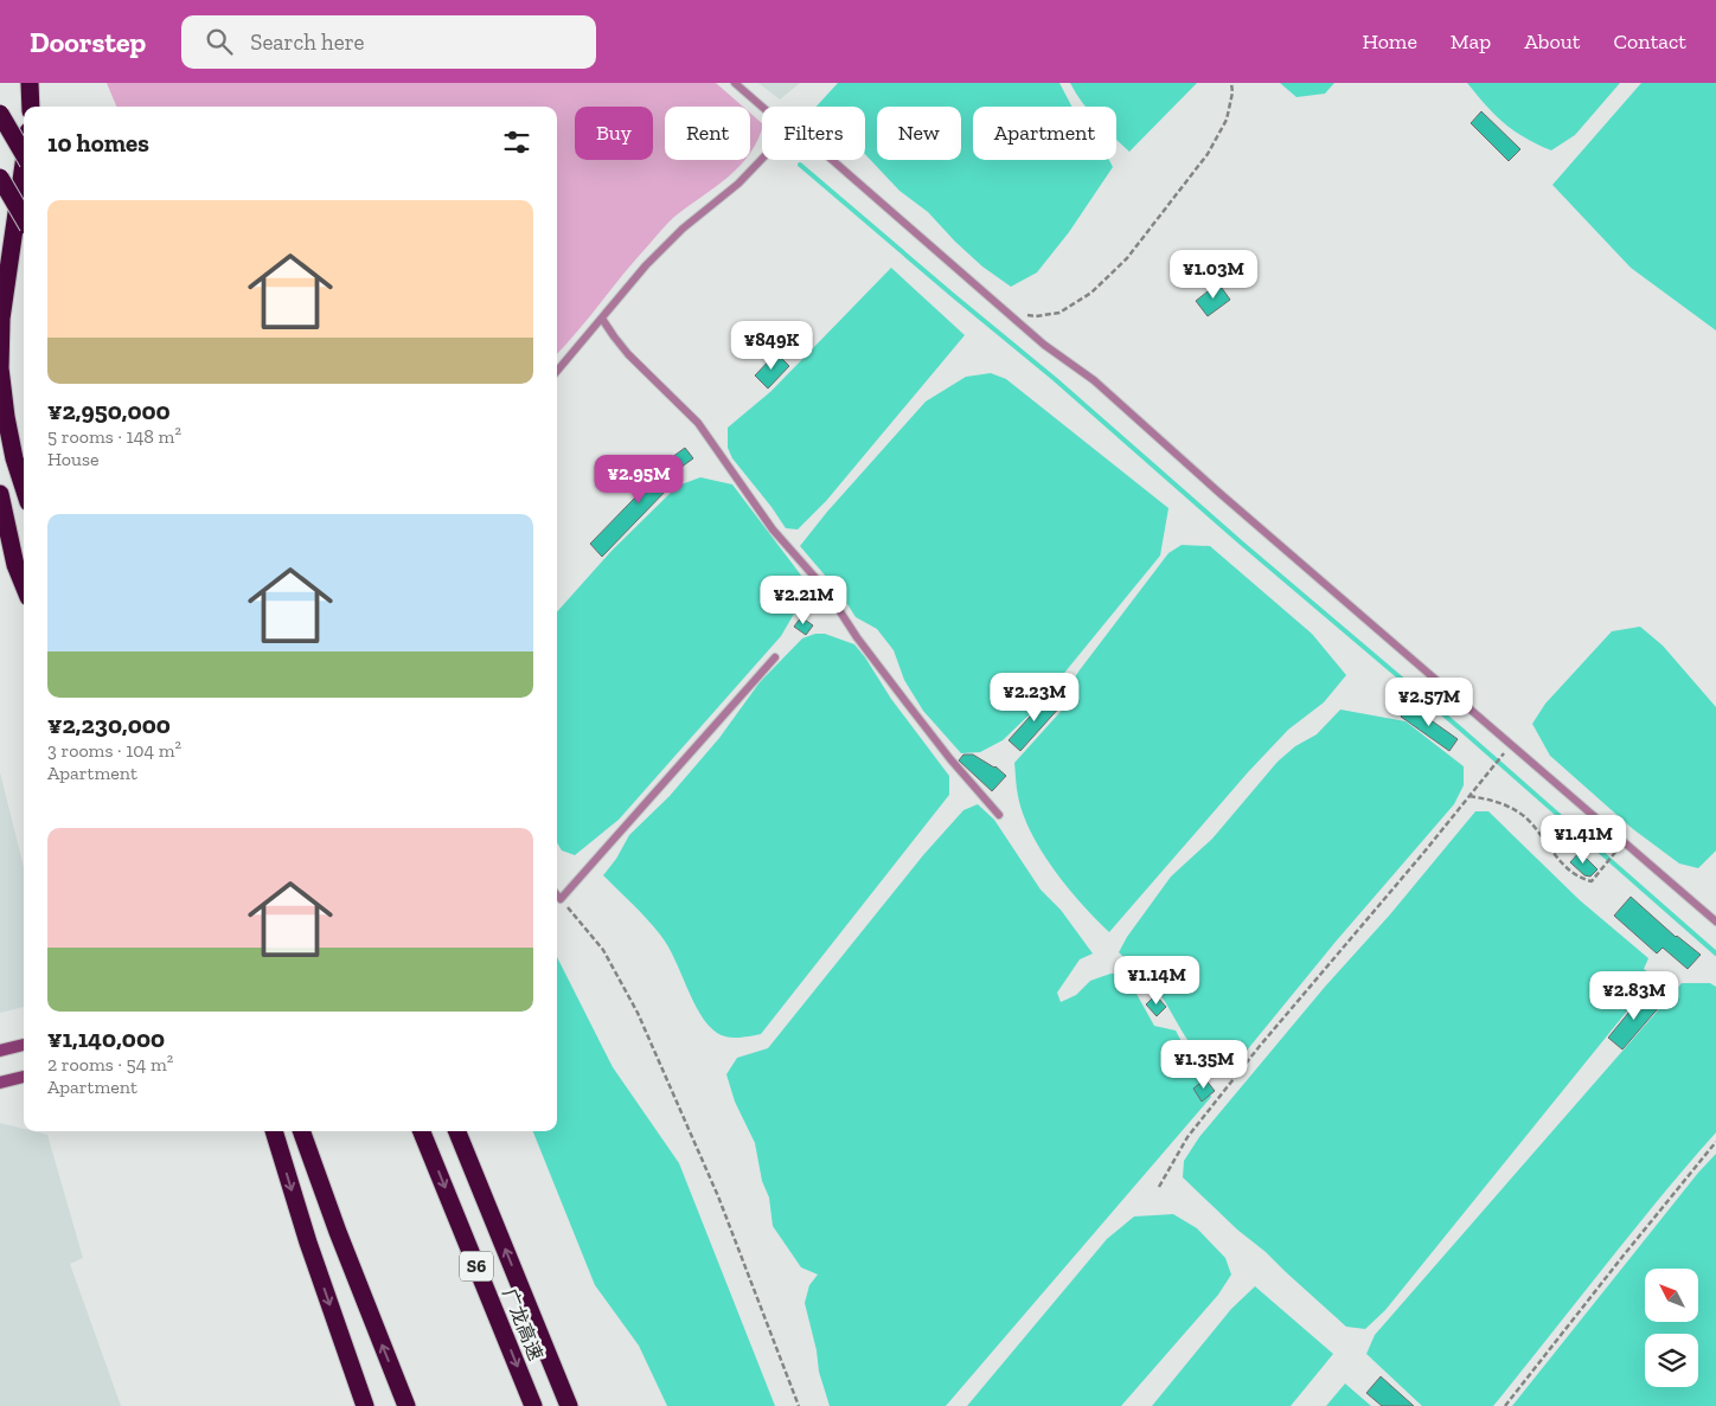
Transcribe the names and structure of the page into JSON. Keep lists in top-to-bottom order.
{
  "streets": {
    "highway": ["S6", "广龙高速"]
  },
  "north": "top left",
  "page": {
    "header": "Doorstep",
    "search": "Search here",
    "nav": [
      "Home",
      "Map",
      "About",
      "Contact"
    ],
    "chip": [
      "Buy",
      "Rent",
      "Filters",
      "New",
      "Apartment"
    ],
    "heading": "10 homes",
    "list": [
      {
        "name": "¥2,950,000",
        "note": "5 rooms · 148 m² · House"
      },
      {
        "name": "¥2,230,000",
        "note": "3 rooms · 104 m² · Apartment"
      },
      {
        "name": "¥1,140,000",
        "note": "2 rooms · 54 m² · Apartment"
      }
    ],
    "price": [
      "¥1.03M",
      "¥849K",
      "¥2.95M",
      "¥2.21M",
      "¥2.23M",
      "¥2.57M",
      "¥1.41M",
      "¥1.14M",
      "¥2.83M",
      "¥1.35M"
    ]
  }
}
